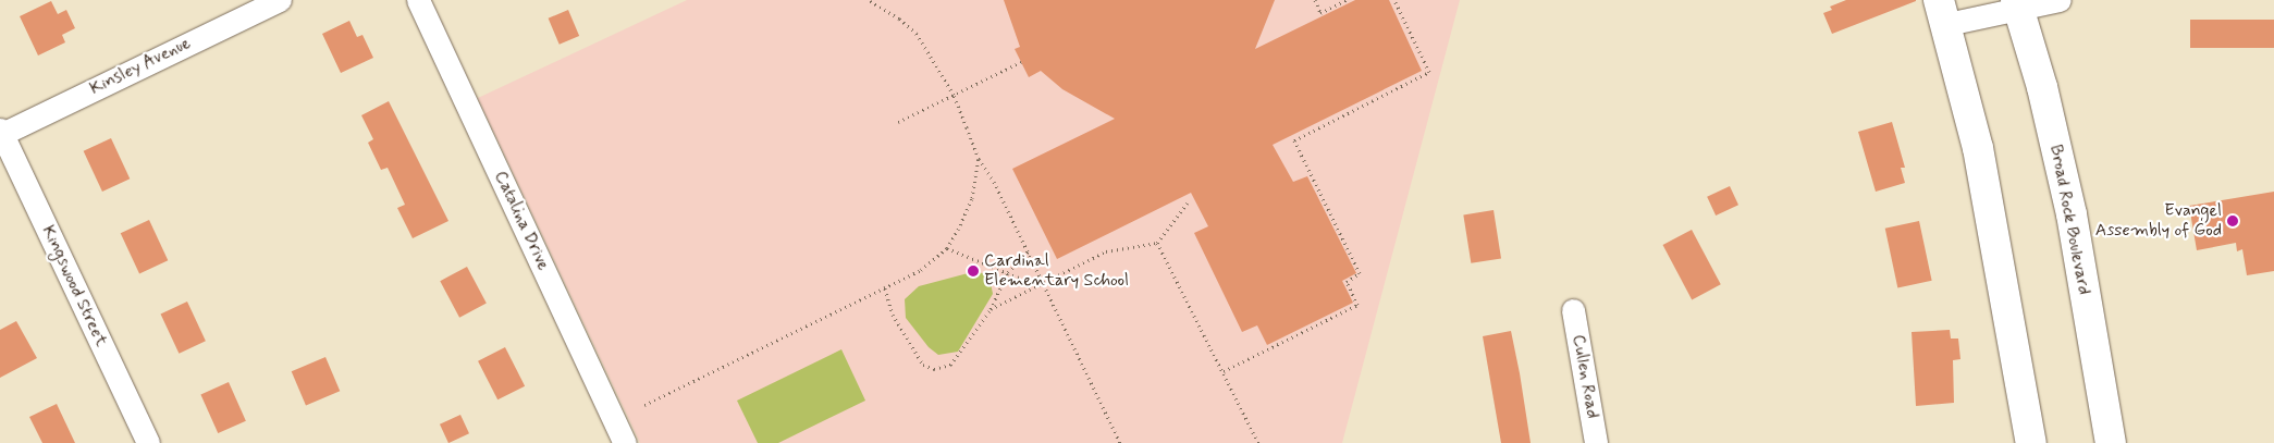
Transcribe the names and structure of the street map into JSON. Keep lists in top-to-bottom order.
{
  "streets": {
    "main road": ["Broad Rock Boulevard"],
    "street": [
      "Kinsley Avenue",
      "Catalina Drive",
      "Kingswood Street",
      "Cullen Road"
    ]
  },
  "crossings": [
    ["Kinsley Avenue", "Kingswood Street"]
  ],
  "places": ["Evangel Assembly of God", "Cardinal Elementary School"]
}
